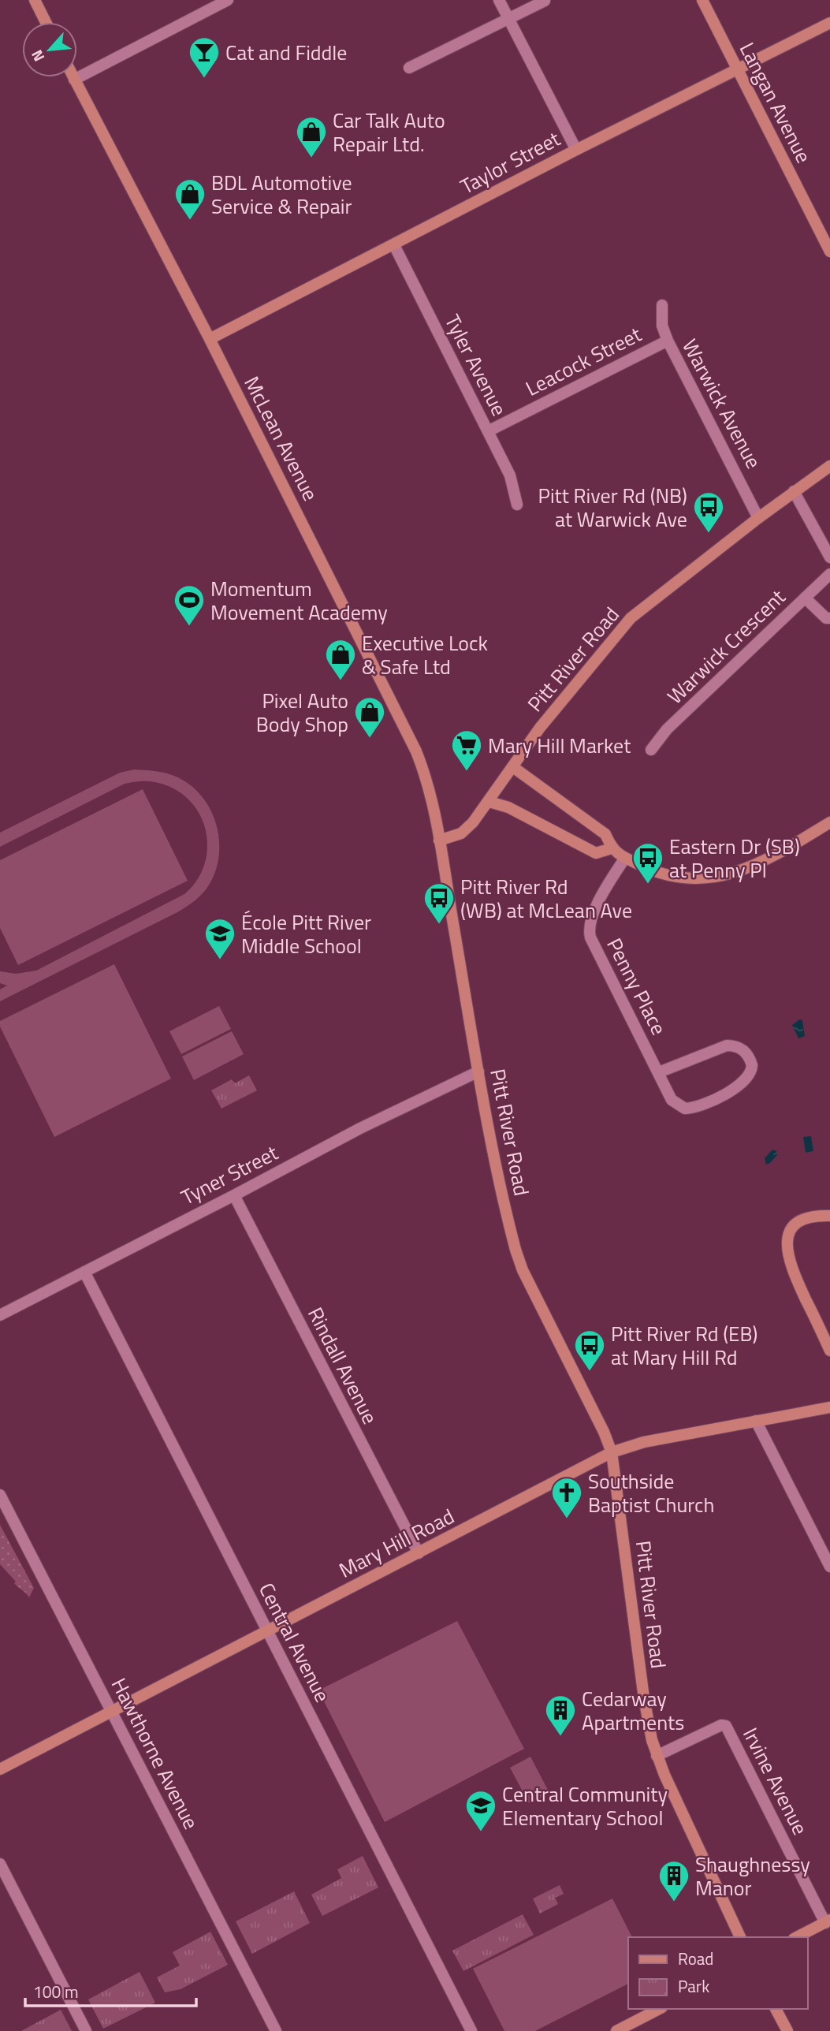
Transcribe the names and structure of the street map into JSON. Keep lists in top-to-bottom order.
{
  "streets": {
    "main road": [
      "Langan Avenue",
      "Taylor Street",
      "McLean Avenue",
      "Pitt River Road",
      "Mary Hill Road"
    ],
    "street": [
      "Leacock Street",
      "Tyler Avenue",
      "Warwick Avenue",
      "Warwick Crescent",
      "Penny Place",
      "Tyner Street",
      "Rindall Avenue",
      "Central Avenue",
      "Hawthorne Avenue",
      "Irvine Avenue"
    ]
  },
  "crossings": [
    ["Langan Avenue", "Taylor Street"],
    ["Taylor Street", "Tyler Avenue"],
    ["Taylor Street", "McLean Avenue"],
    ["Leacock Street", "Tyler Avenue"],
    ["Leacock Street", "Warwick Avenue"],
    ["Warwick Avenue", "Pitt River Road"],
    ["McLean Avenue", "Pitt River Road"],
    ["Pitt River Road", "Tyner Street"],
    ["Pitt River Road", "Mary Hill Road"],
    ["Pitt River Road", "Irvine Avenue"],
    ["Tyner Street", "Rindall Avenue"],
    ["Tyner Street", "Central Avenue"],
    ["Rindall Avenue", "Mary Hill Road"],
    ["Mary Hill Road", "Central Avenue"],
    ["Mary Hill Road", "Hawthorne Avenue"]
  ],
  "places": {
    "bar": ["Cat and Fiddle"],
    "shop": [
      "Car Talk Auto Repair Ltd.",
      "BDL Automotive Service & Repair",
      "Executive Lock & Safe Ltd",
      "Pixel Auto Body Shop"
    ],
    "bus stop": [
      "Pitt River Rd (NB) at Warwick Ave",
      "Eastern Dr (SB) at Penny Pl",
      "Pitt River Rd (WB) at McLean Ave",
      "Pitt River Rd (EB) at Mary Hill Rd"
    ],
    "sports": ["Momentum Movement Academy"],
    "supermarket": ["Mary Hill Market"],
    "school or university": ["École Pitt River Middle School", "Central Community Elementary School"],
    "church": ["Southside Baptist Church"],
    "building": ["Cedarway Apartments", "Shaughnessy Manor"]
  },
  "legend": ["Road", "Park"],
  "scale_bar": "100 m",
  "north": "bottom left"
}
